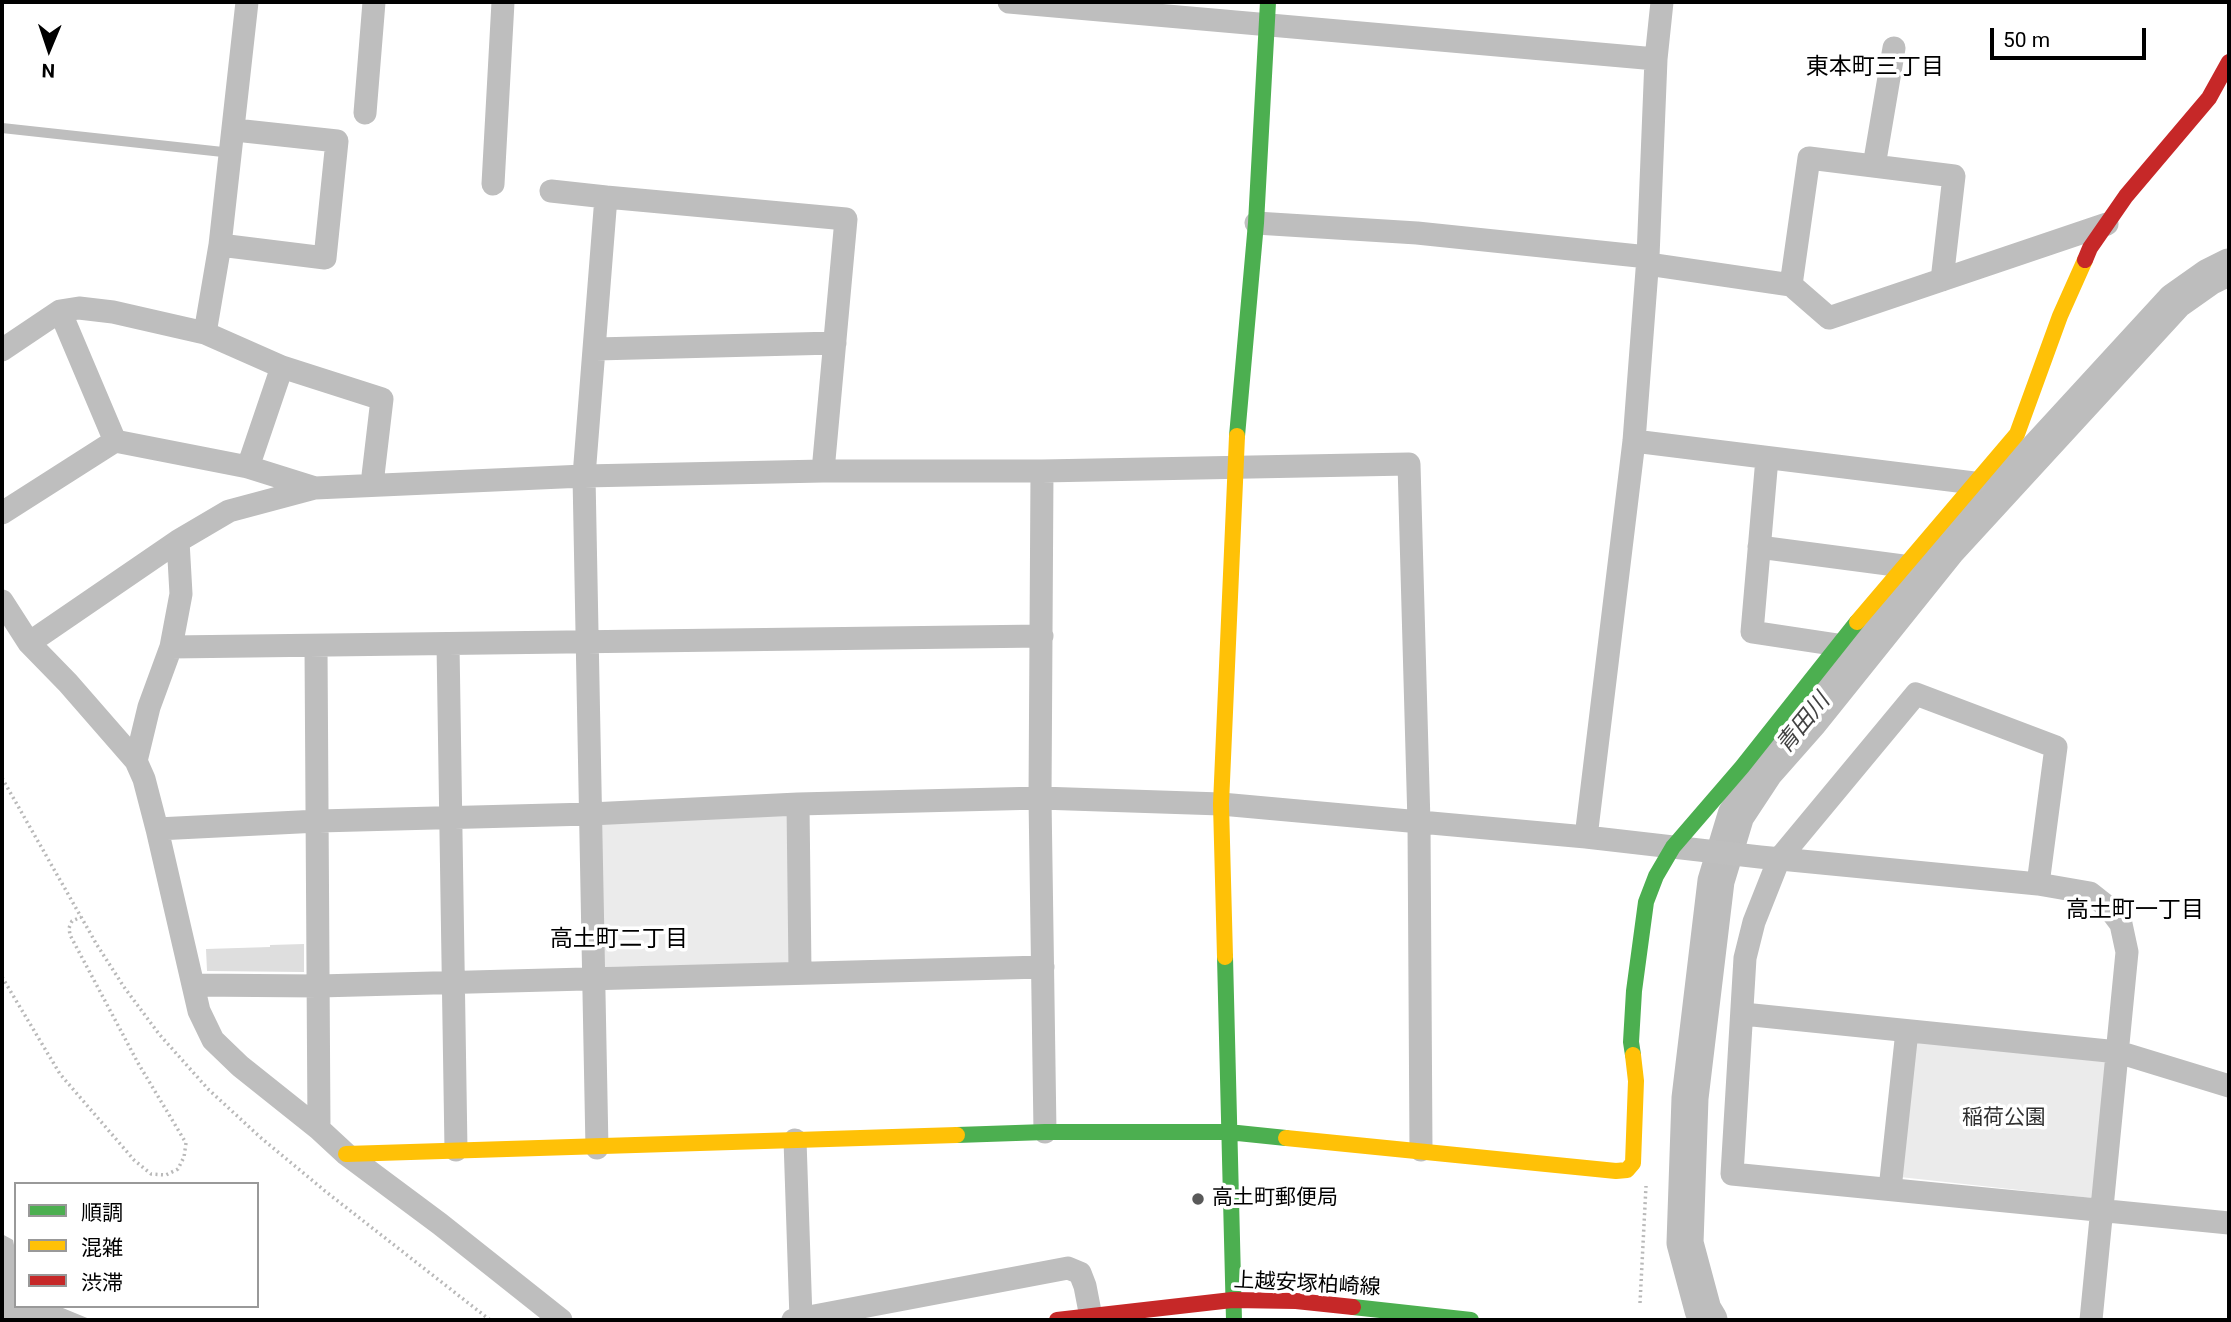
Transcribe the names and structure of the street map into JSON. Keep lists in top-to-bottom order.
{
  "streets": {
    "street": ["上越安塚柏崎線"]
  },
  "districts": ["東本町三丁目", "高土町一丁目", "高土町二丁目"],
  "water": ["青田川"],
  "parks": ["稲荷公園"],
  "places": ["高土町郵便局"],
  "legend": ["順調", "混雑", "渋滞"],
  "scale_bar": "50 m",
  "north": "bottom"
}
